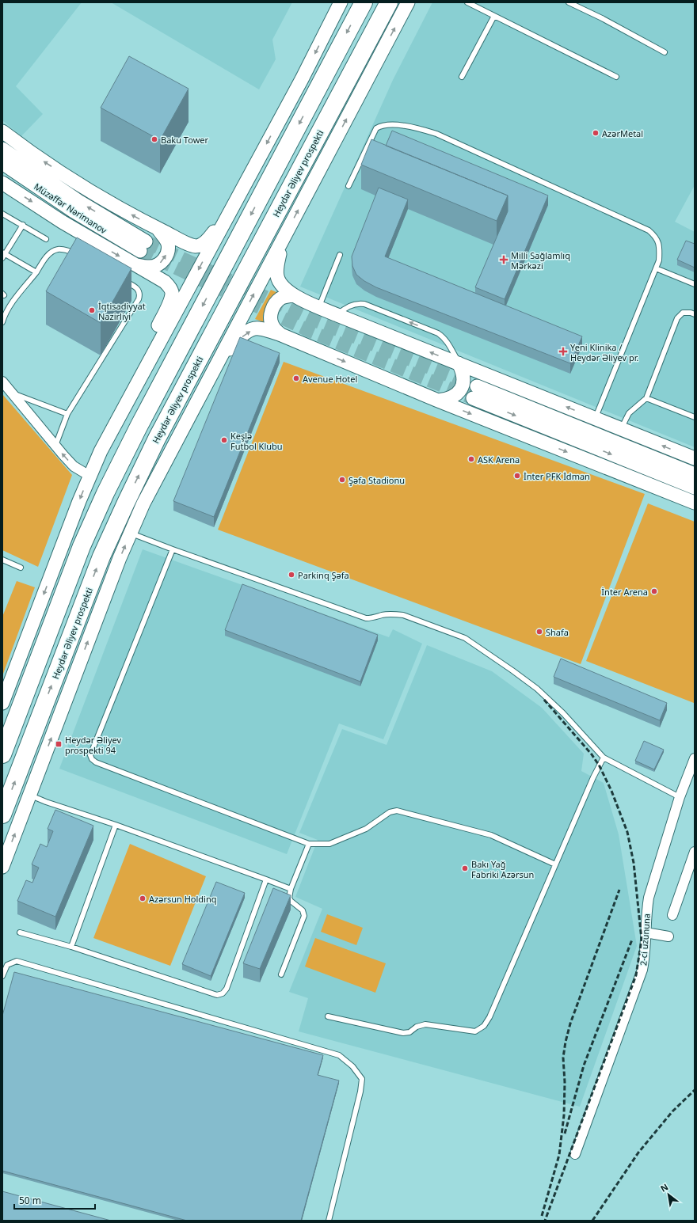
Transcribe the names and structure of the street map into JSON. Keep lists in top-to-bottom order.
{
  "streets": {
    "highway": ["Heydər Əliyev prospekti"],
    "main road": ["Müzəffər Nərimanov"],
    "street": ["2-ci uzununa"]
  },
  "places": {
    "other": [
      "AzərMetal",
      "Baku Tower",
      "İqtisadiyyat Nazirliyi",
      "Avenue Hotel",
      "Keşlə Futbol Klubu",
      "ASK Arena",
      "İnter PFK İdman",
      "Şəfa Stadionu",
      "Parkinq Şəfa",
      "İnter Arena",
      "Shafa",
      "Bakı Yağ Fabriki Azərsun",
      "Azərsun Holdinq"
    ],
    "health": ["Milli Sağlamlıq Mərkəzi", "Yeni Klinika / Heydər Əliyev pr."],
    "transit": ["Heydər Əliyev prospekti 94"]
  },
  "scale_bar": "50 m",
  "north": "top left"
}
